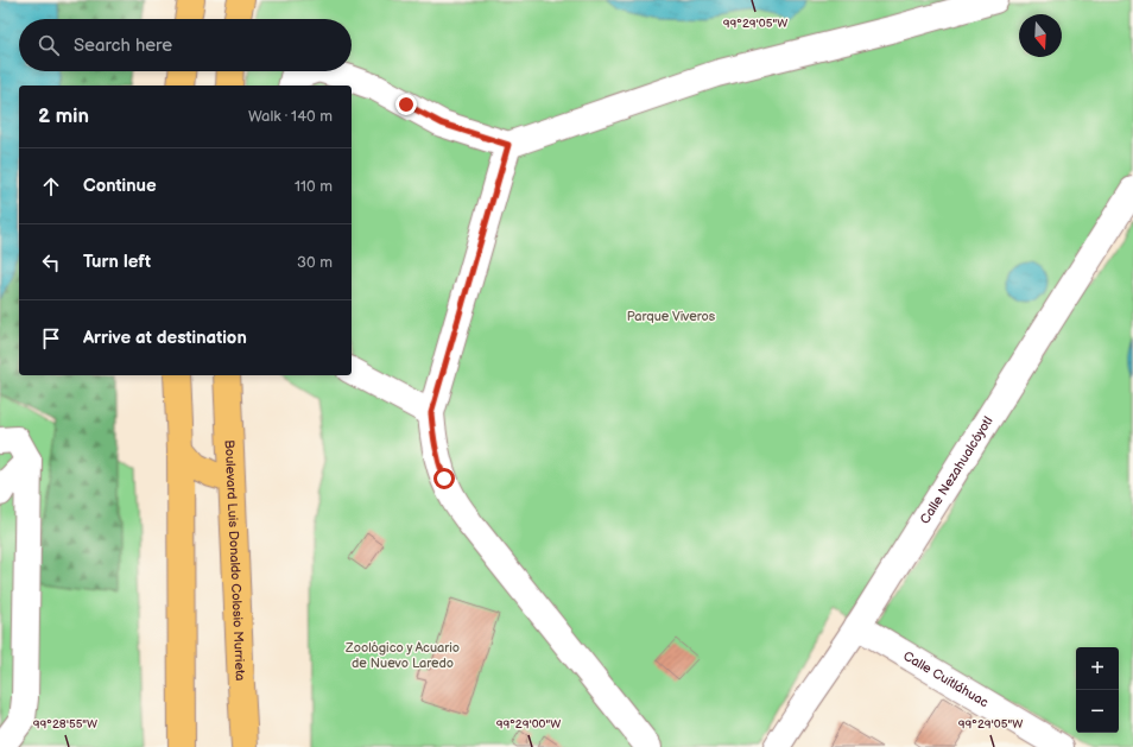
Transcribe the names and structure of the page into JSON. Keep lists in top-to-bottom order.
{
  "streets": {
    "highway": ["Boulevard Luis Donaldo Colosio Murrieta"],
    "street": ["Calle Nezahualcóyotl", "Calle Cuitláhuac"]
  },
  "crossings": [
    ["Calle Nezahualcóyotl", "Calle Cuitláhuac"]
  ],
  "parks": ["Parque Viveros", "Zoológico y Acuario de Nuevo Laredo"],
  "north": "bottom",
  "page": {
    "search": "Search here",
    "heading": ["2 min", "Walk · 140 m"],
    "list": [
      ["Continue", "110 m"],
      ["Turn left", "30 m"],
      "Arrive at destination"
    ],
    "map_buttons": ["+", "−"]
  },
  "coordinates": ["99°29'05\"W", "99°28'55\"W", "99°29'00\"W"]
}
